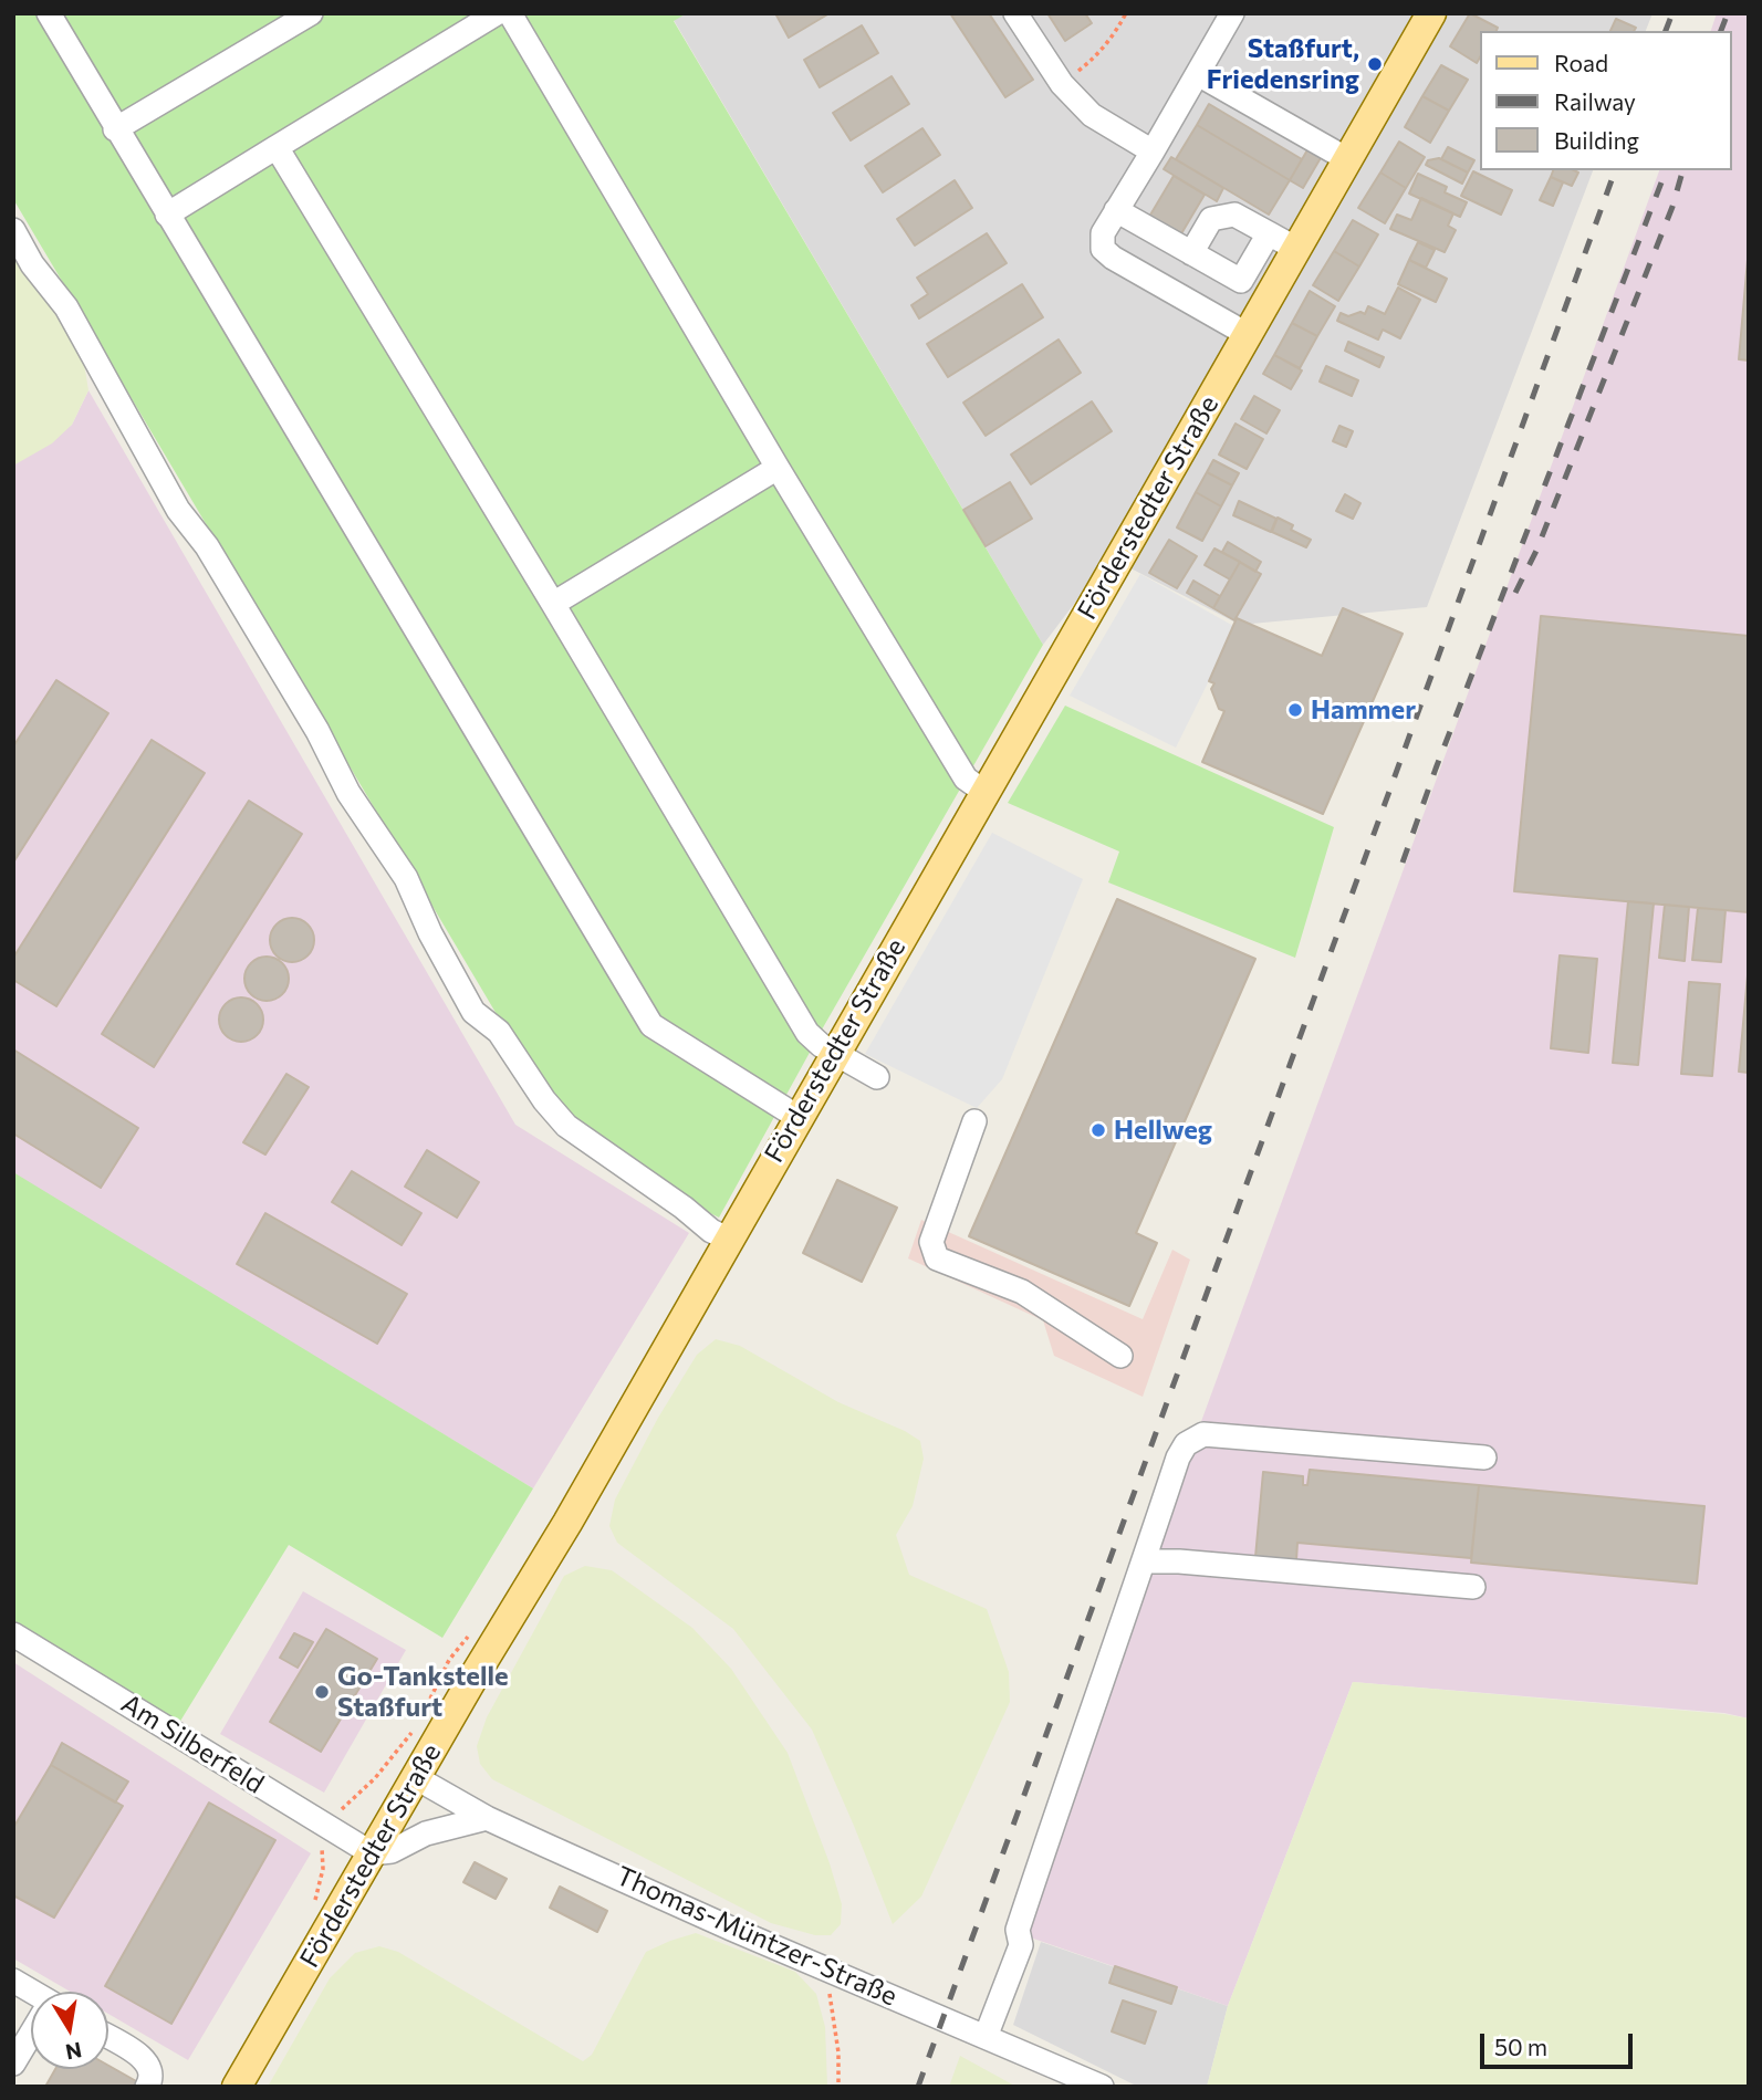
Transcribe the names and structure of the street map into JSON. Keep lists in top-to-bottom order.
{
  "streets": {
    "main road": ["Förderstedter Straße"],
    "street": ["Am Silberfeld", "Thomas-Müntzer-Straße"]
  },
  "crossings": [
    ["Förderstedter Straße", "Am Silberfeld"],
    ["Förderstedter Straße", "Thomas-Müntzer-Straße"]
  ],
  "places": [
    "Staßfurt, Friedensring",
    "Hammer",
    "Hellweg",
    "Go-Tankstelle Staßfurt"
  ],
  "legend": ["Road", "Railway", "Building"],
  "scale_bar": "50 m",
  "north": "bottom"
}
